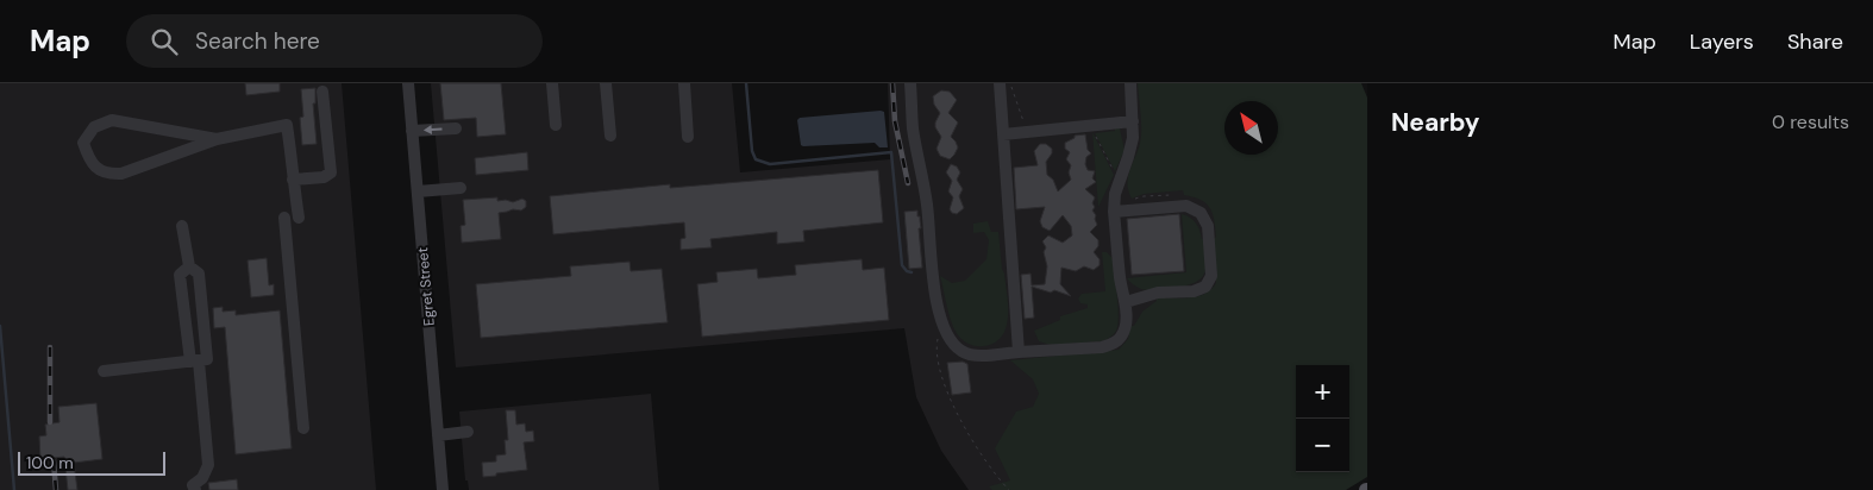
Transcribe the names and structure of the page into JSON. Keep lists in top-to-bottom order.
{
  "streets": {
    "street": ["Egret Street"]
  },
  "scale_bar": "100 m",
  "north": "top left",
  "page": {
    "header": "Map",
    "search": "Search here",
    "nav": ["Map", "Layers", "Share"],
    "heading": ["Nearby", "0 results"],
    "map_buttons": ["+", "−"],
    "scale": "100 m"
  }
}
